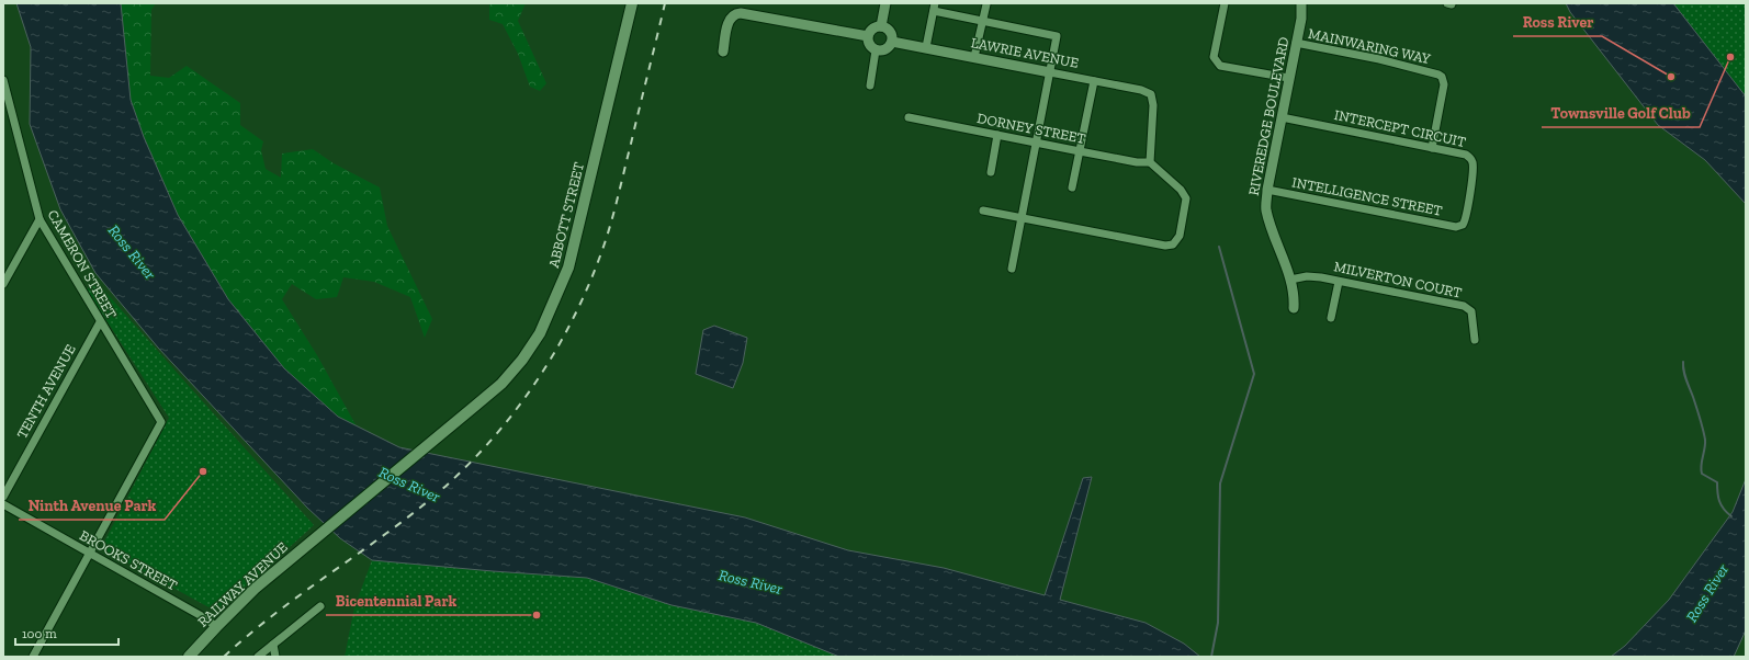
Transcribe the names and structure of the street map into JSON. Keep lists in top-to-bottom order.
{
  "streets": {
    "main road": ["ABBOTT STREET", "RAILWAY AVENUE"],
    "street": [
      "MAINWARING WAY",
      "LAWRIE AVENUE",
      "RIVEREDGE BOULEVARD",
      "DORNEY STREET",
      "INTERCEPT CIRCUIT",
      "INTELLIGENCE STREET",
      "CAMERON STREET",
      "MILVERTON COURT",
      "TENTH AVENUE",
      "BROOKS STREET"
    ]
  },
  "crossings": [
    ["MAINWARING WAY", "RIVEREDGE BOULEVARD"],
    ["MAINWARING WAY", "INTERCEPT CIRCUIT"],
    ["LAWRIE AVENUE", "DORNEY STREET"],
    ["RIVEREDGE BOULEVARD", "INTERCEPT CIRCUIT"],
    ["RIVEREDGE BOULEVARD", "INTELLIGENCE STREET"],
    ["RIVEREDGE BOULEVARD", "MILVERTON COURT"],
    ["INTERCEPT CIRCUIT", "INTELLIGENCE STREET"],
    ["ABBOTT STREET", "RAILWAY AVENUE"],
    ["CAMERON STREET", "TENTH AVENUE"],
    ["CAMERON STREET", "BROOKS STREET"],
    ["BROOKS STREET", "RAILWAY AVENUE"]
  ],
  "water": ["Ross River"],
  "places": [
    "Townsville Golf Club",
    "Ross River",
    "Ninth Avenue Park",
    "Bicentennial Park"
  ],
  "scale_bar": "100 m"
}
